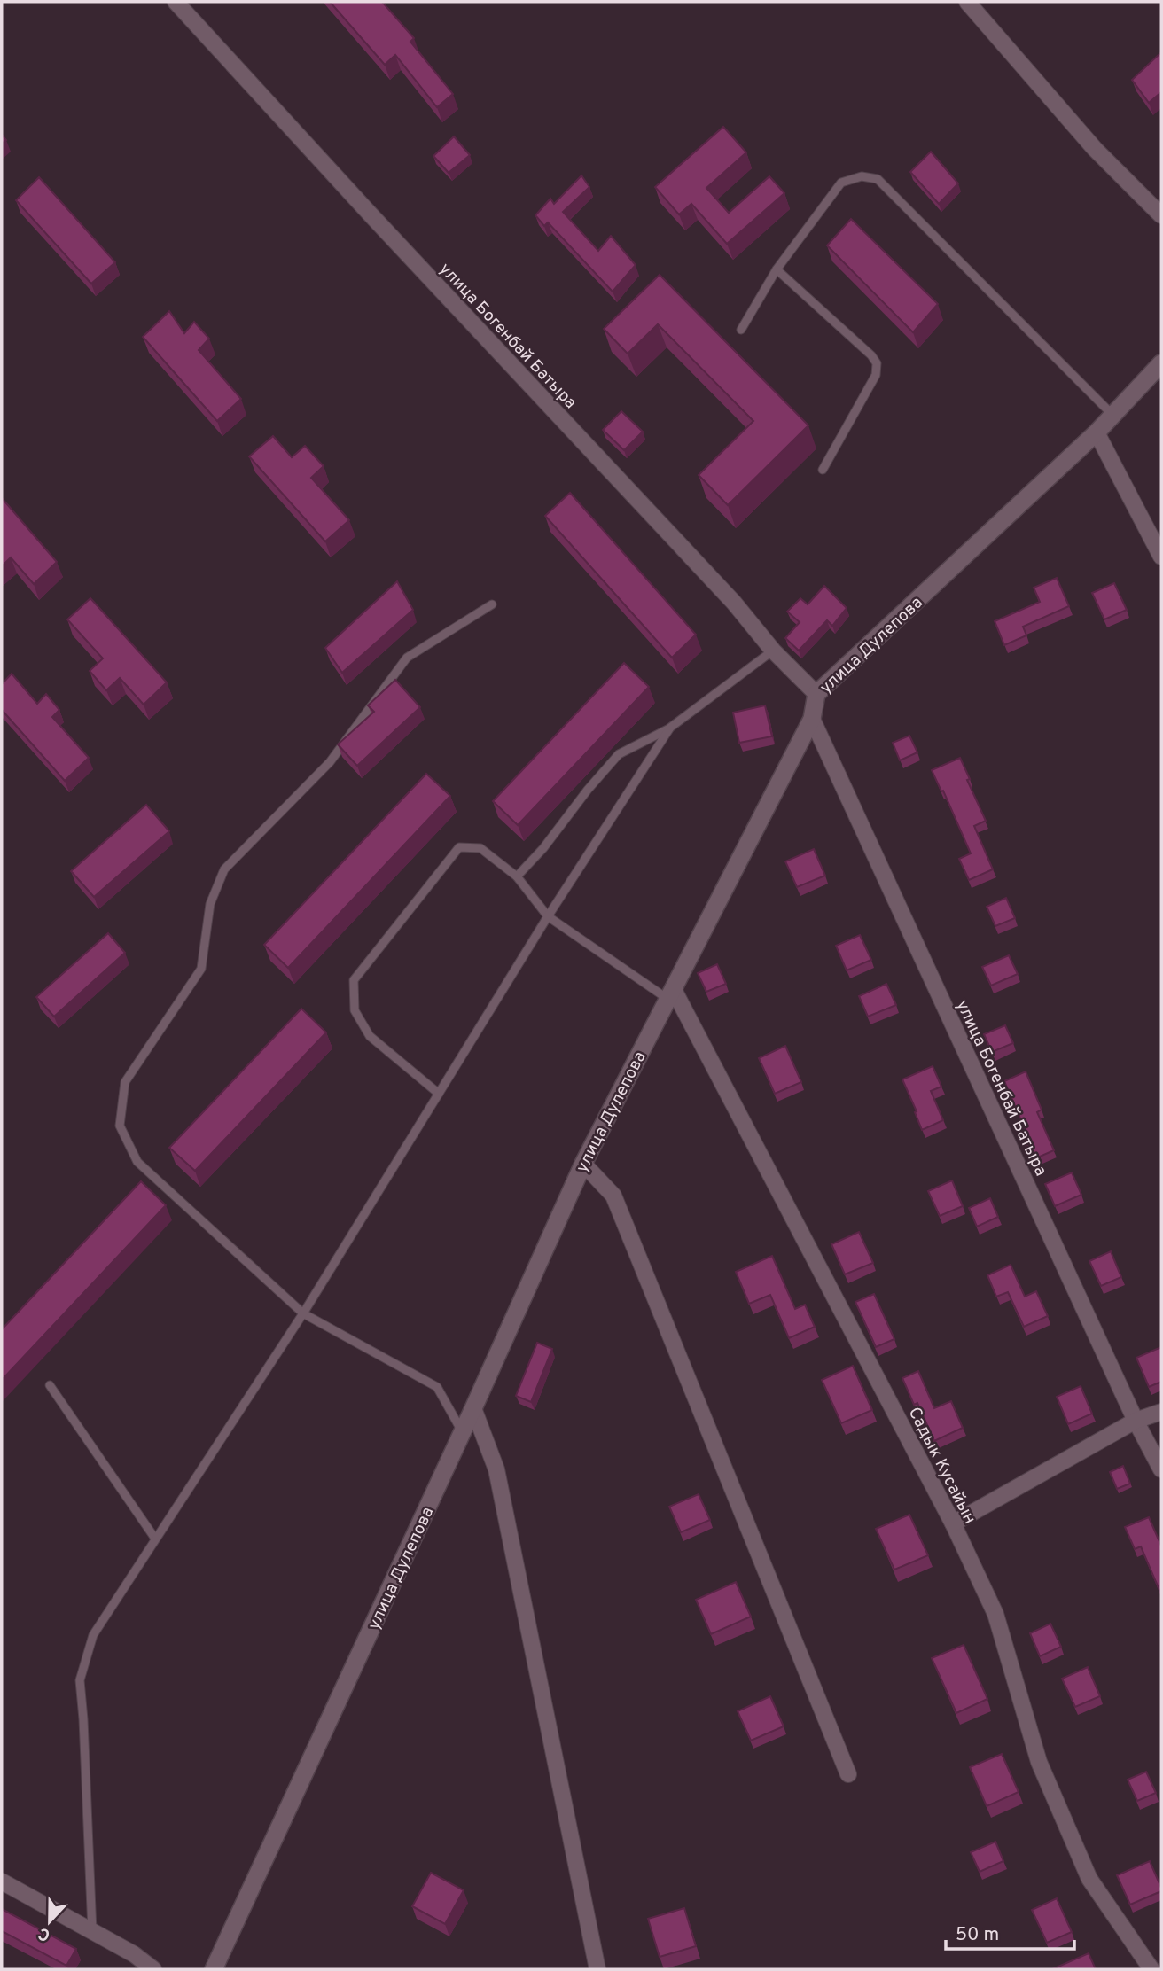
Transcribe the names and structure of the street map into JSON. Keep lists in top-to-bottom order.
{
  "streets": {
    "street": ["улица Богенбай Батыра", "улица Дулепова", "Садык Кусайын"]
  },
  "crossings": [
    ["улица Богенбай Батыра", "улица Дулепова"],
    ["улица Дулепова", "Садык Кусайын"]
  ],
  "scale_bar": "50 m",
  "north": "bottom"
}
